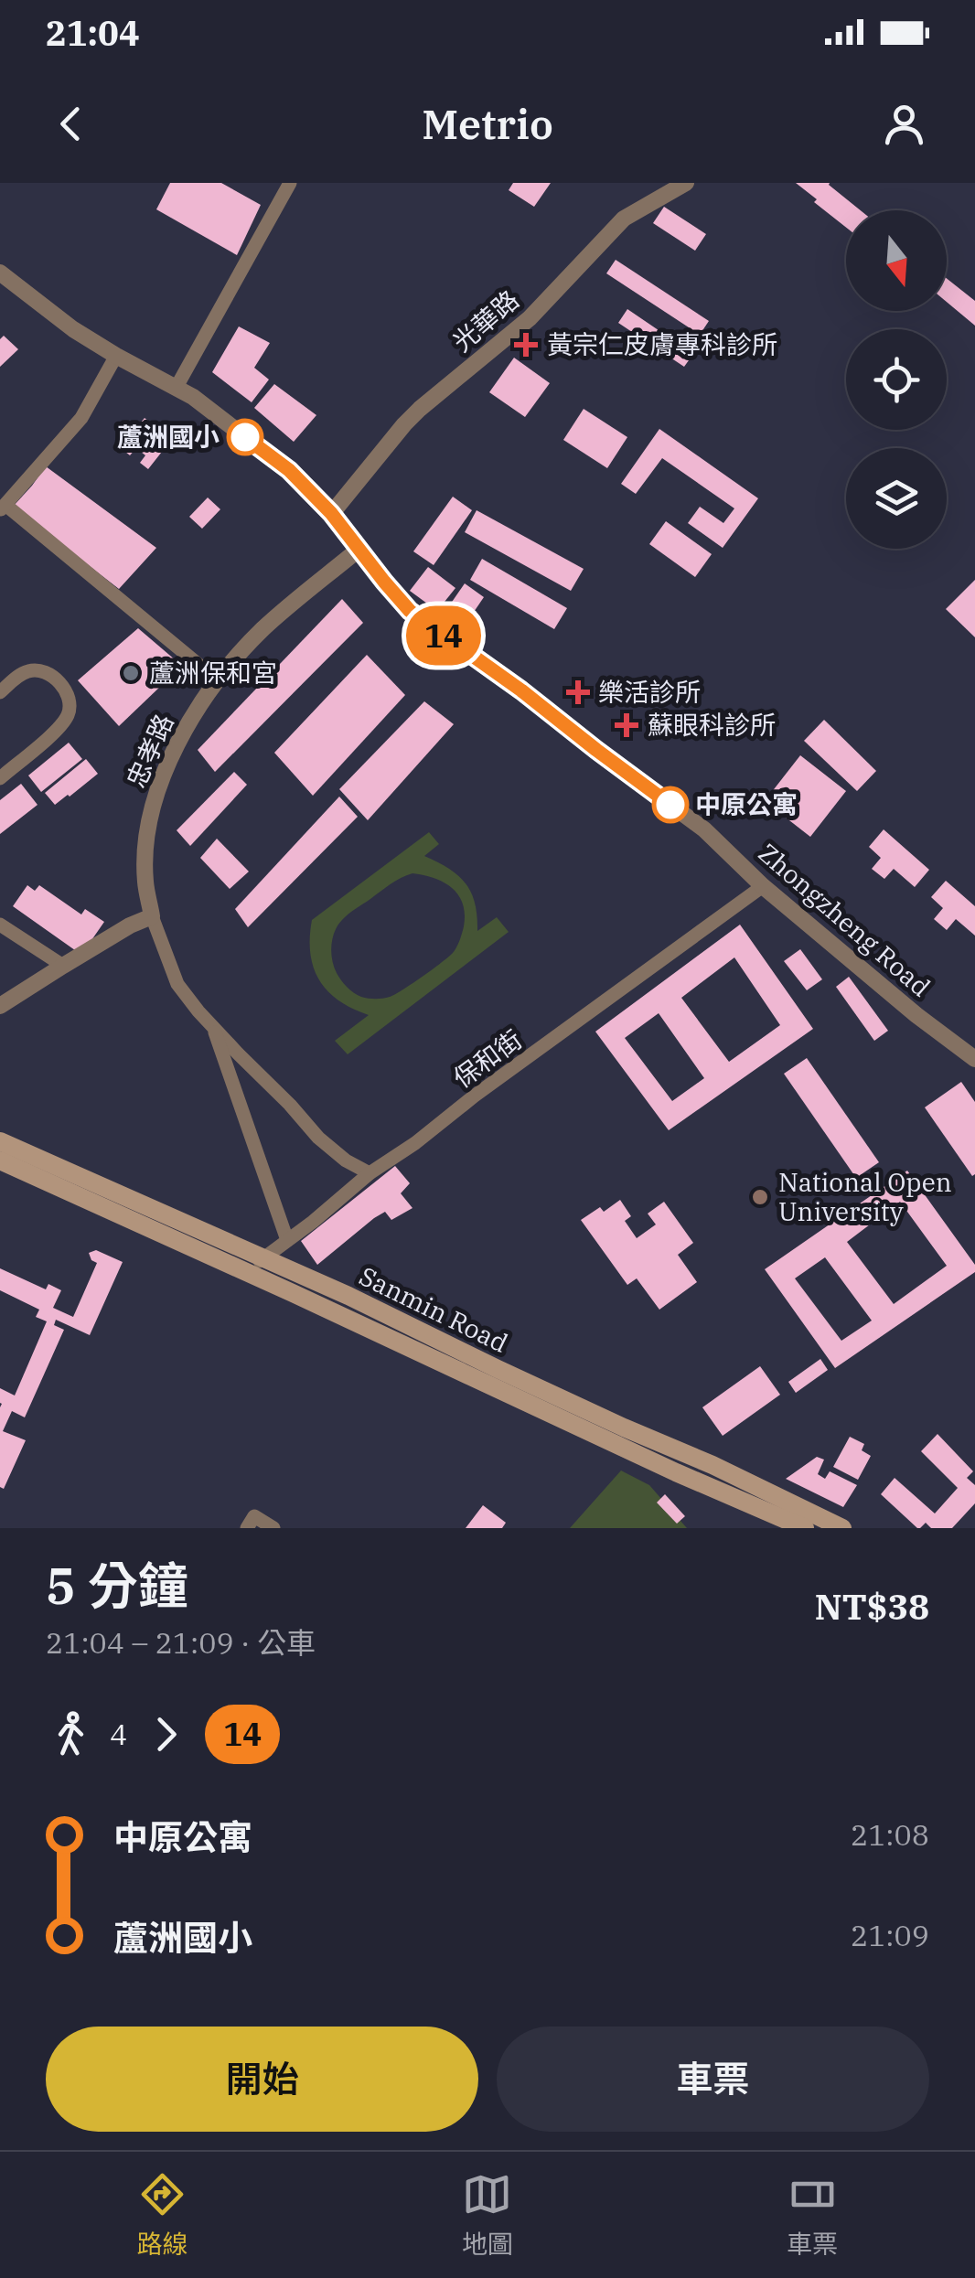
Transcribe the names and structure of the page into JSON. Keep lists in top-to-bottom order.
{
  "streets": {
    "main road": ["Sanmin Road"],
    "street": [
      "光華路",
      "忠孝路",
      "Zhongzheng Road",
      "保和街"
    ]
  },
  "crossings": [
    ["光華路", "Zhongzheng Road"],
    ["忠孝路", "Zhongzheng Road"],
    ["忠孝路", "保和街"],
    ["Zhongzheng Road", "保和街"],
    ["保和街", "Sanmin Road"]
  ],
  "places": {
    "health": ["黃宗仁皮膚專科診所", "樂活診所", "蘇眼科診所"],
    "other": [
      "蘆洲國小",
      "蘆洲保和宮",
      "中原公寓",
      "National Open University"
    ]
  },
  "lines": ["bus line 14"],
  "north": "bottom",
  "page": {
    "status": "21:04",
    "header": "Metrio",
    "on_map": "14",
    "heading": ["5 分鐘", "21:04 – 21:09 · 公車", "NT$38"],
    "legs": ["4", "14"],
    "list": [
      {
        "name": "中原公寓",
        "value": "21:08"
      },
      {
        "name": "蘆洲國小",
        "value": "21:09"
      }
    ],
    "buttons": ["開始", "車票"],
    "tabs": ["路線", "地圖", "車票"]
  }
}
